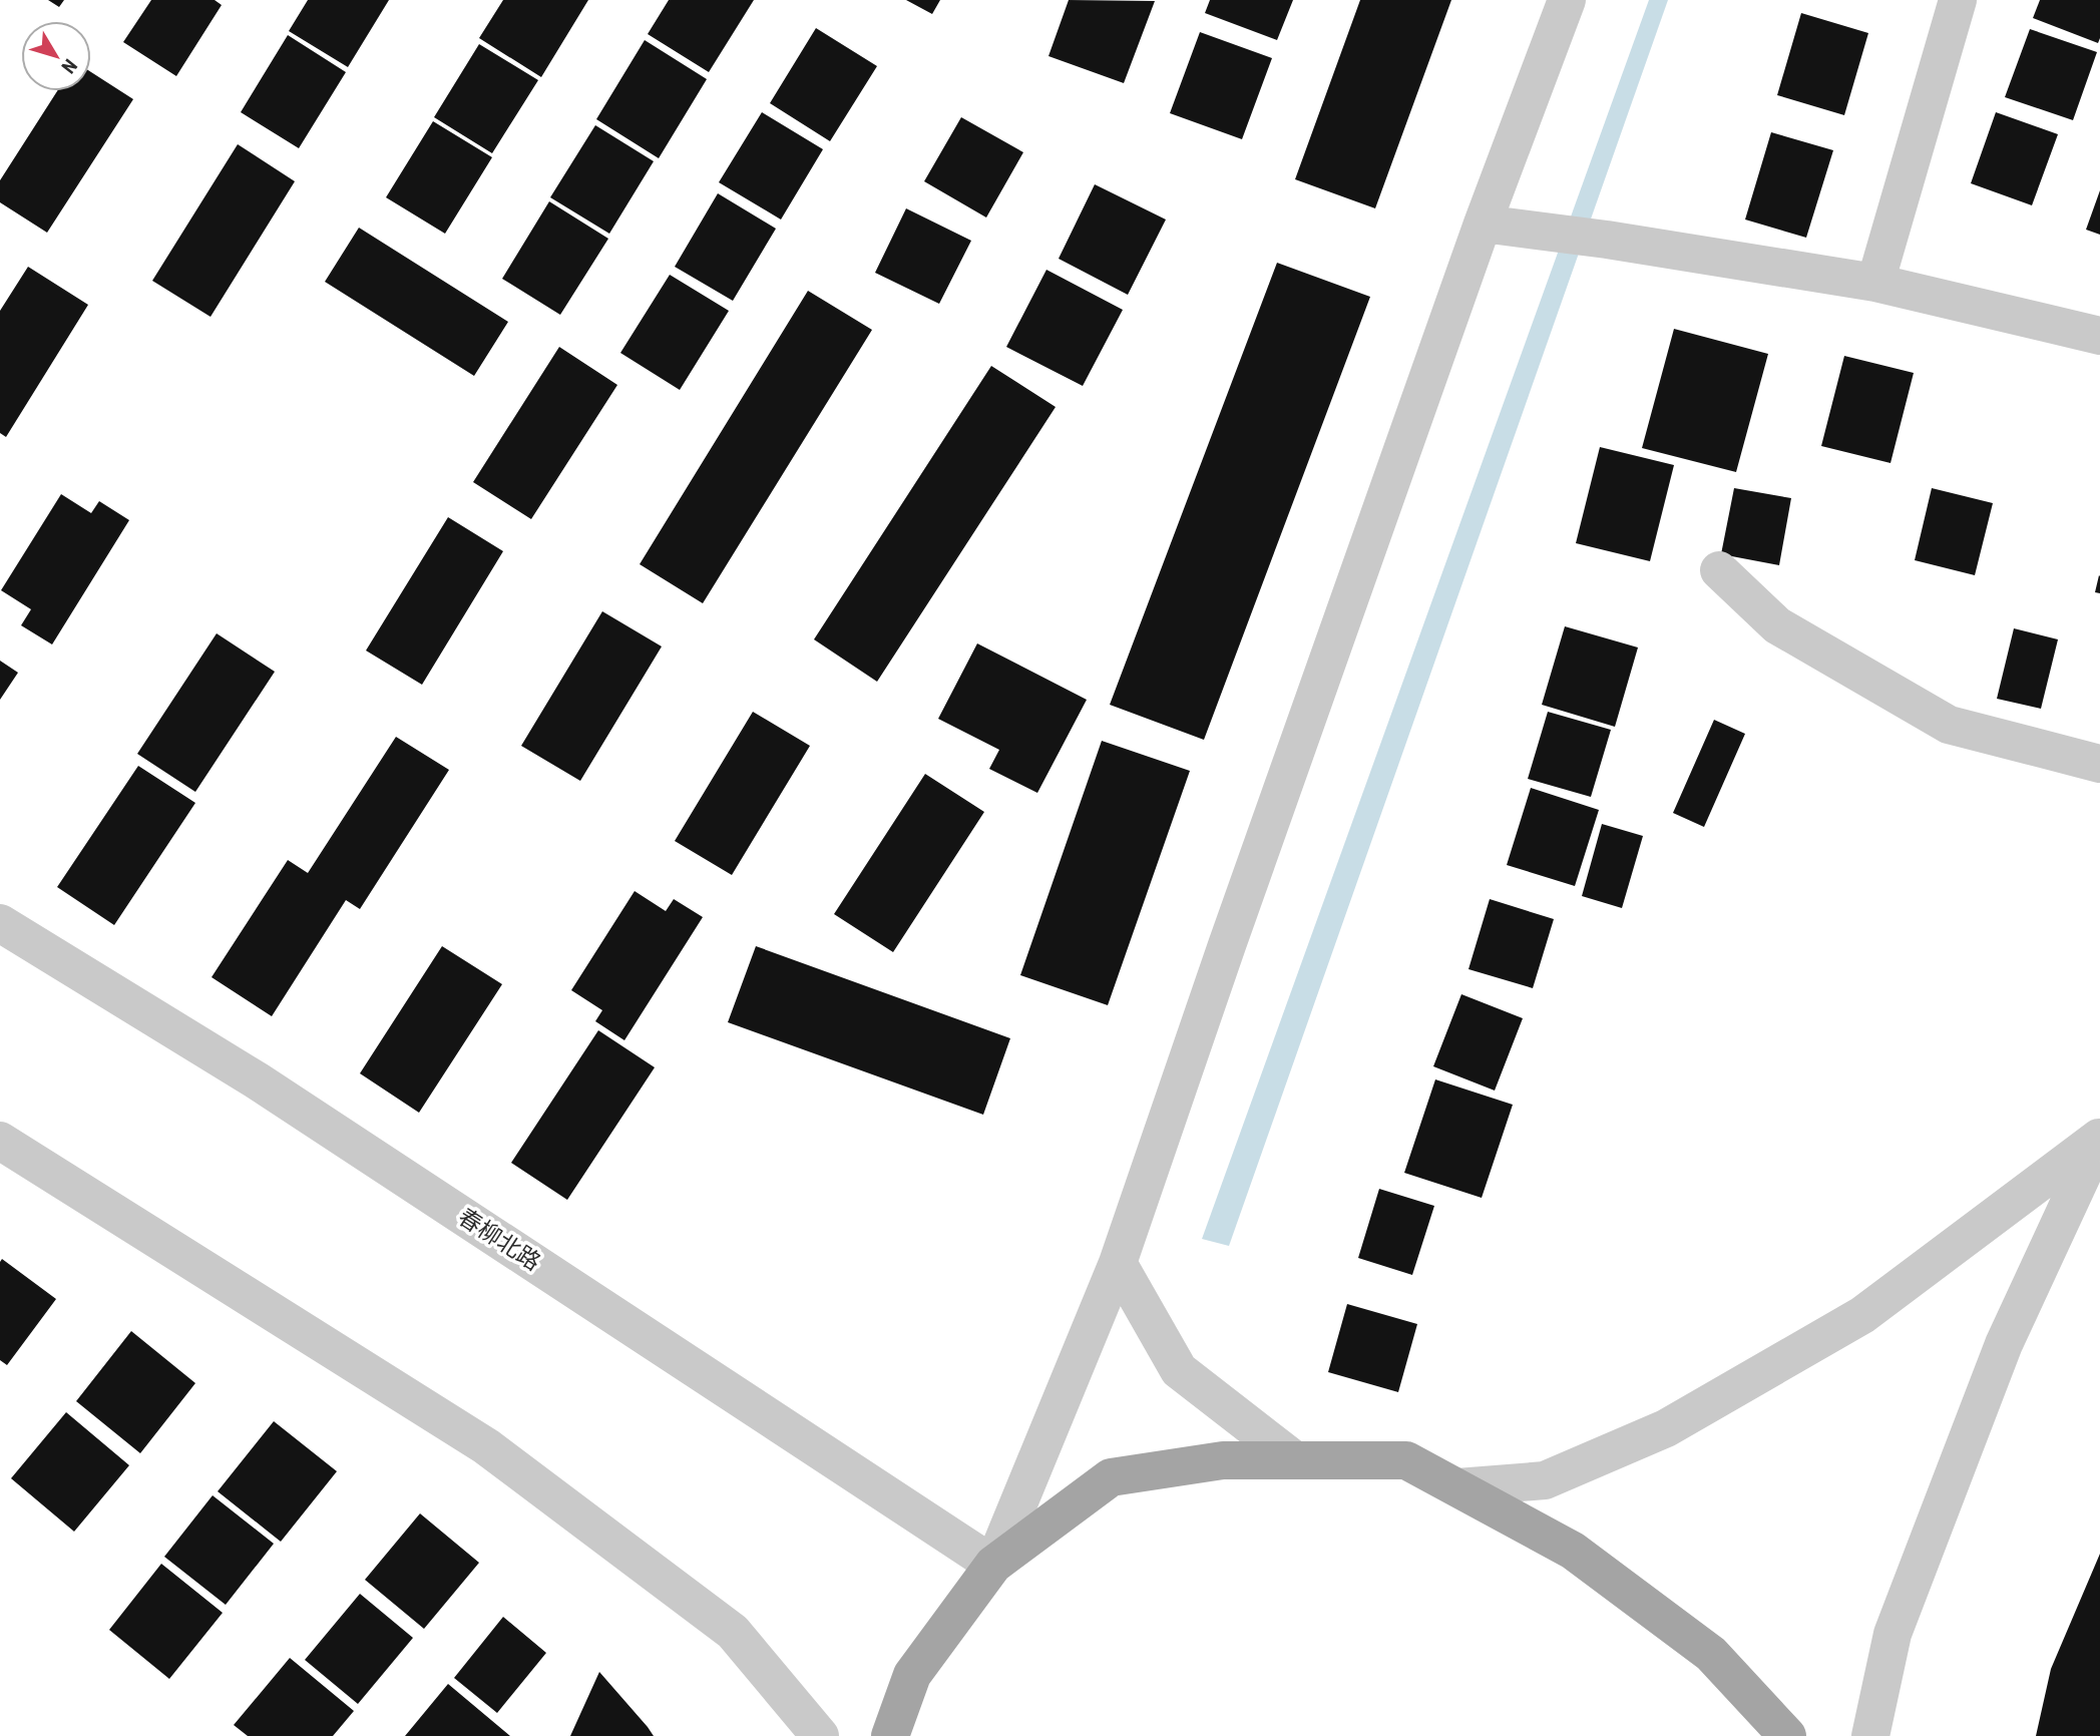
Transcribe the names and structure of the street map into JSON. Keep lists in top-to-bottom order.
{
  "streets": {
    "street": ["春柳北路"]
  },
  "north": "bottom right"
}
